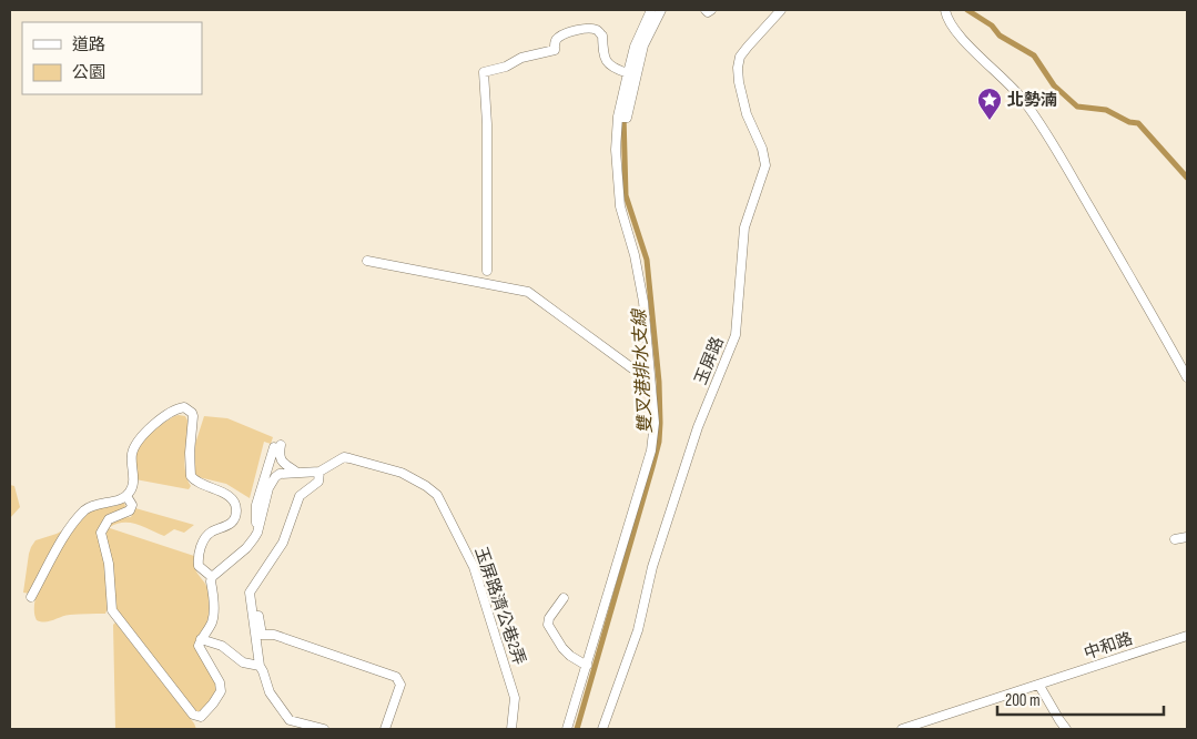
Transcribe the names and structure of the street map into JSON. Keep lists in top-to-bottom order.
{
  "streets": {
    "street": ["玉屏路", "玉屏路濟公巷2弄", "中和路"]
  },
  "water": ["雙叉港排水支線"],
  "places": {
    "place": ["北勢湳"]
  },
  "legend": ["道路", "公園"],
  "scale_bar": "200 m"
}
